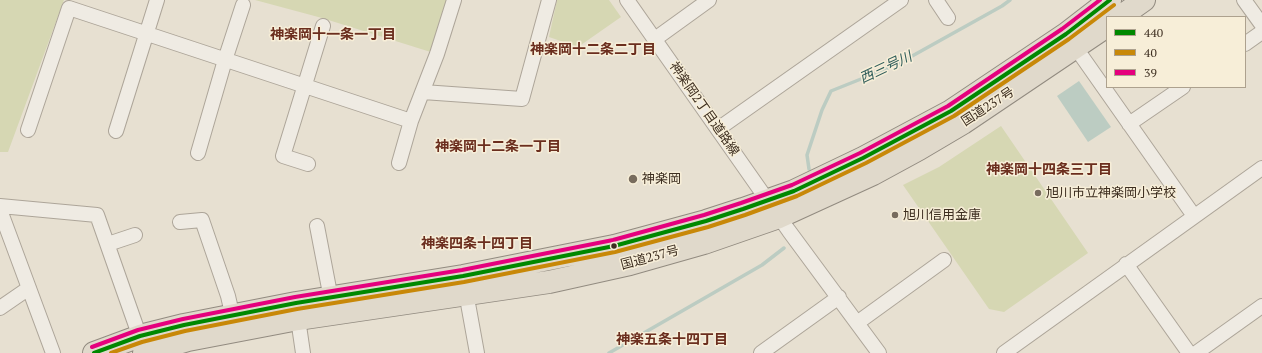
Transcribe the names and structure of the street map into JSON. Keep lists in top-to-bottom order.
{
  "streets": {
    "highway": ["国道237号"],
    "street": ["神楽岡2丁目道路線"]
  },
  "crossings": [
    ["国道237号", "神楽岡2丁目道路線"]
  ],
  "districts": [
    "神楽岡十一条一丁目",
    "神楽岡十二条二丁目",
    "神楽岡十二条一丁目",
    "神楽岡十四条三丁目",
    "神楽四条十四丁目",
    "神楽五条十四丁目"
  ],
  "water": ["西三号川"],
  "places": ["神楽岡", "旭川市立神楽岡小学校", "旭川信用金庫"],
  "lines": ["transit line 440", "transit line 39", "transit line 40"],
  "legend": ["440", "40", "39"]
}
